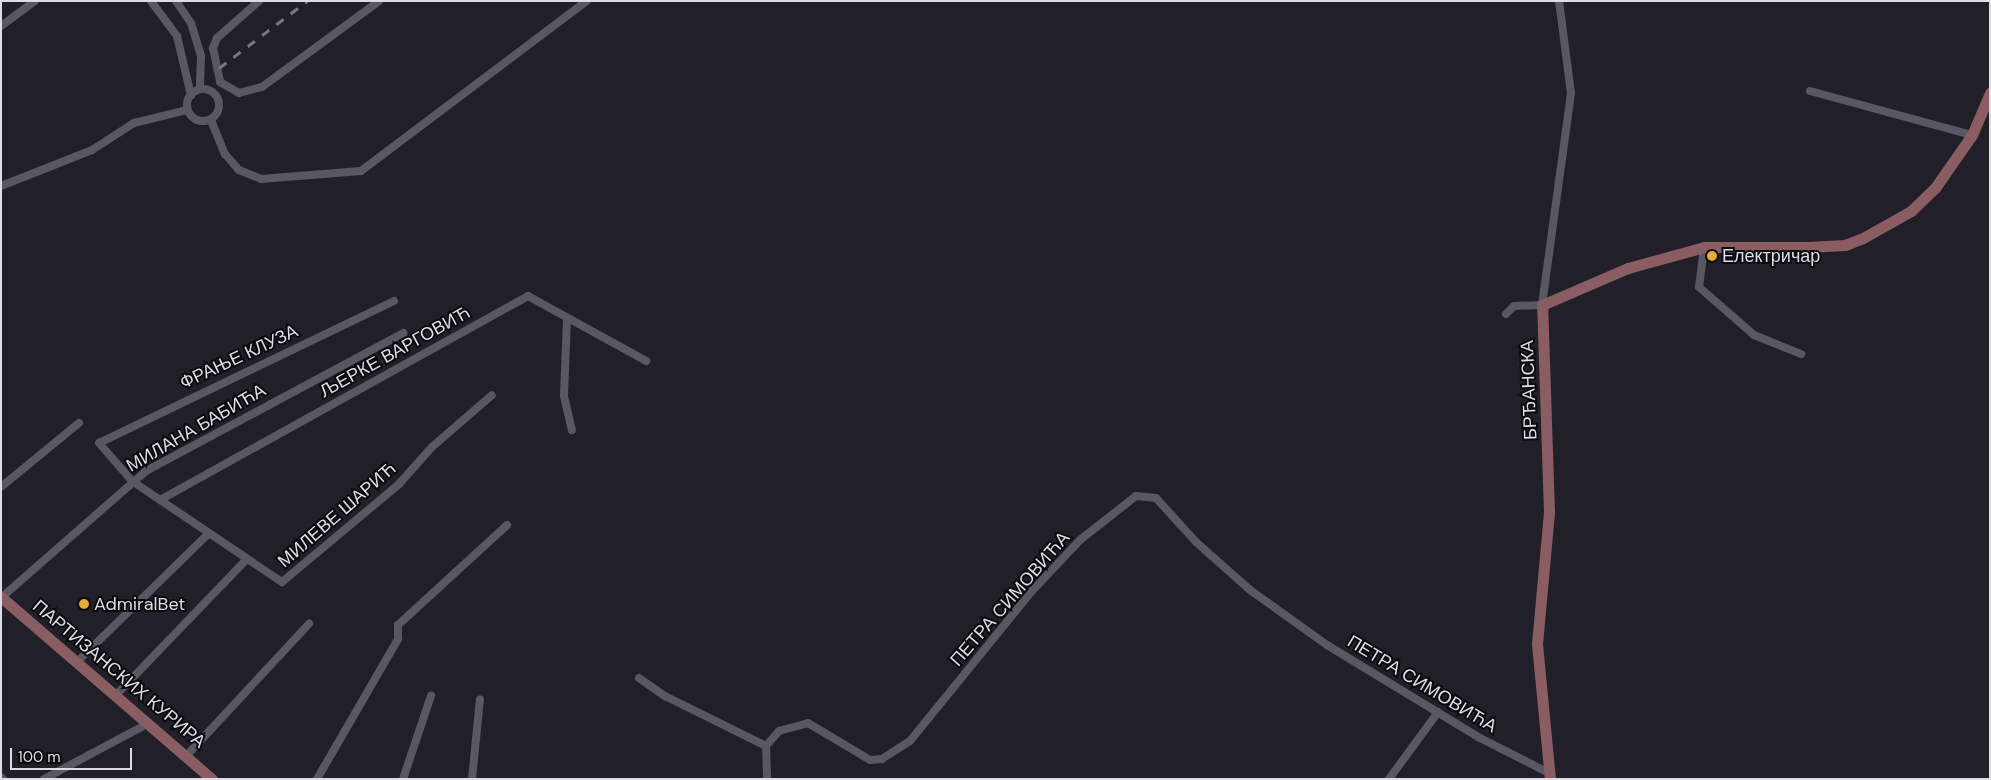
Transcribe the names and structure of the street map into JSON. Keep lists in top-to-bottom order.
{
  "streets": {
    "street": [
      "ЉЕРКЕ ВАРГОВИЋ",
      "ФРАЊЕ КЛУЗА",
      "БРЂАНСКА",
      "МИЛАНА БАБИЋА",
      "МИЛЕВЕ ШАРИЋ",
      "ПЕТРА СИМОВИЋА",
      "ПАРТИЗАНСКИХ КУРИРА"
    ]
  },
  "crossings": [
    ["ЉЕРКЕ ВАРГОВИЋ", "МИЛЕВЕ ШАРИЋ"],
    ["ФРАЊЕ КЛУЗА", "МИЛЕВЕ ШАРИЋ"],
    ["БРЂАНСКА", "ПЕТРА СИМОВИЋА"],
    ["МИЛАНА БАБИЋА", "МИЛЕВЕ ШАРИЋ"],
    ["МИЛАНА БАБИЋА", "ПАРТИЗАНСКИХ КУРИРА"]
  ],
  "places": ["Електричар", "AdmiralBet"],
  "scale_bar": "100 m"
}
